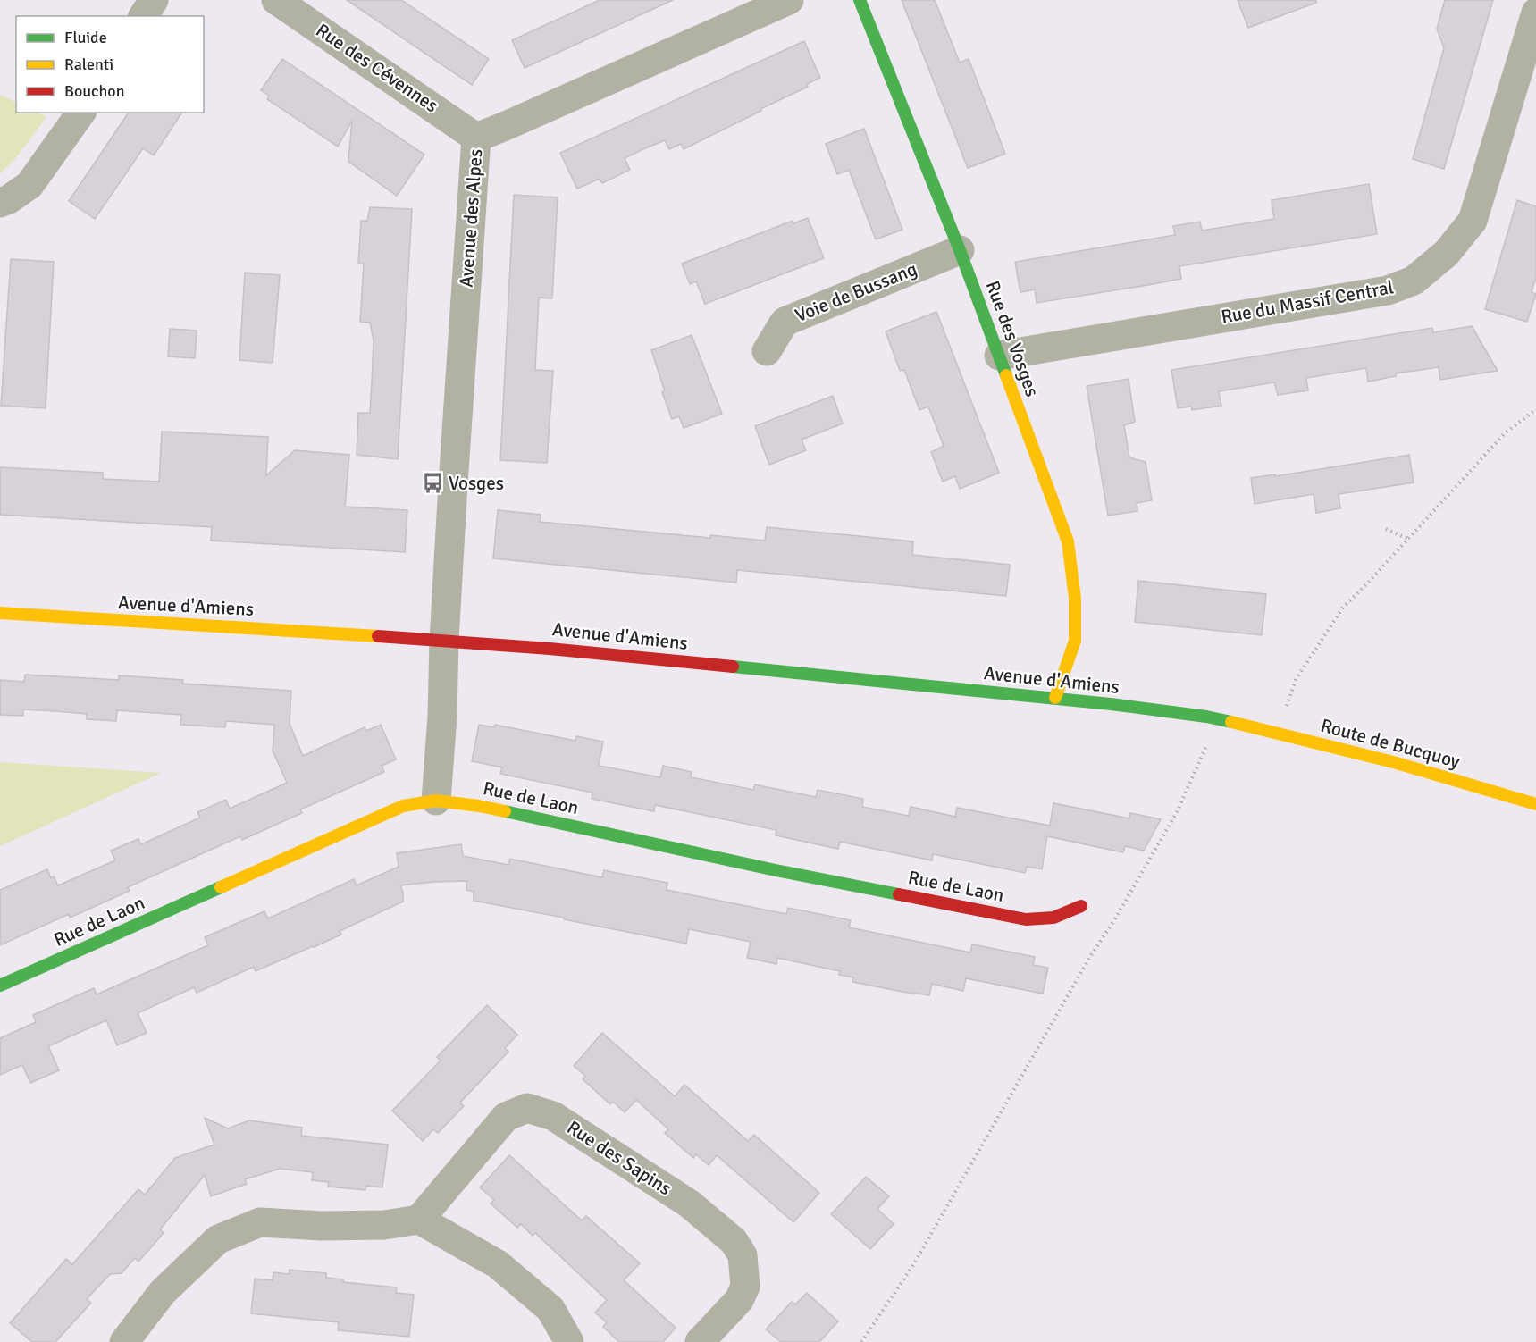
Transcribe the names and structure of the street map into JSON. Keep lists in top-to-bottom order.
{
  "streets": {
    "street": [
      "Rue des Cévennes",
      "Avenue des Alpes",
      "Voie de Bussang",
      "Rue du Massif Central",
      "Rue des Vosges",
      "Avenue d'Amiens",
      "Route de Bucquoy",
      "Rue de Laon",
      "Rue des Sapins"
    ]
  },
  "crossings": [
    ["Rue des Cévennes", "Avenue des Alpes"],
    ["Avenue des Alpes", "Avenue d'Amiens"],
    ["Avenue des Alpes", "Rue de Laon"],
    ["Voie de Bussang", "Rue des Vosges"],
    ["Rue du Massif Central", "Rue des Vosges"],
    ["Rue des Vosges", "Avenue d'Amiens"],
    ["Avenue d'Amiens", "Route de Bucquoy"]
  ],
  "places": {
    "bus stop": ["Vosges"]
  },
  "legend": ["Fluide", "Ralenti", "Bouchon"]
}
